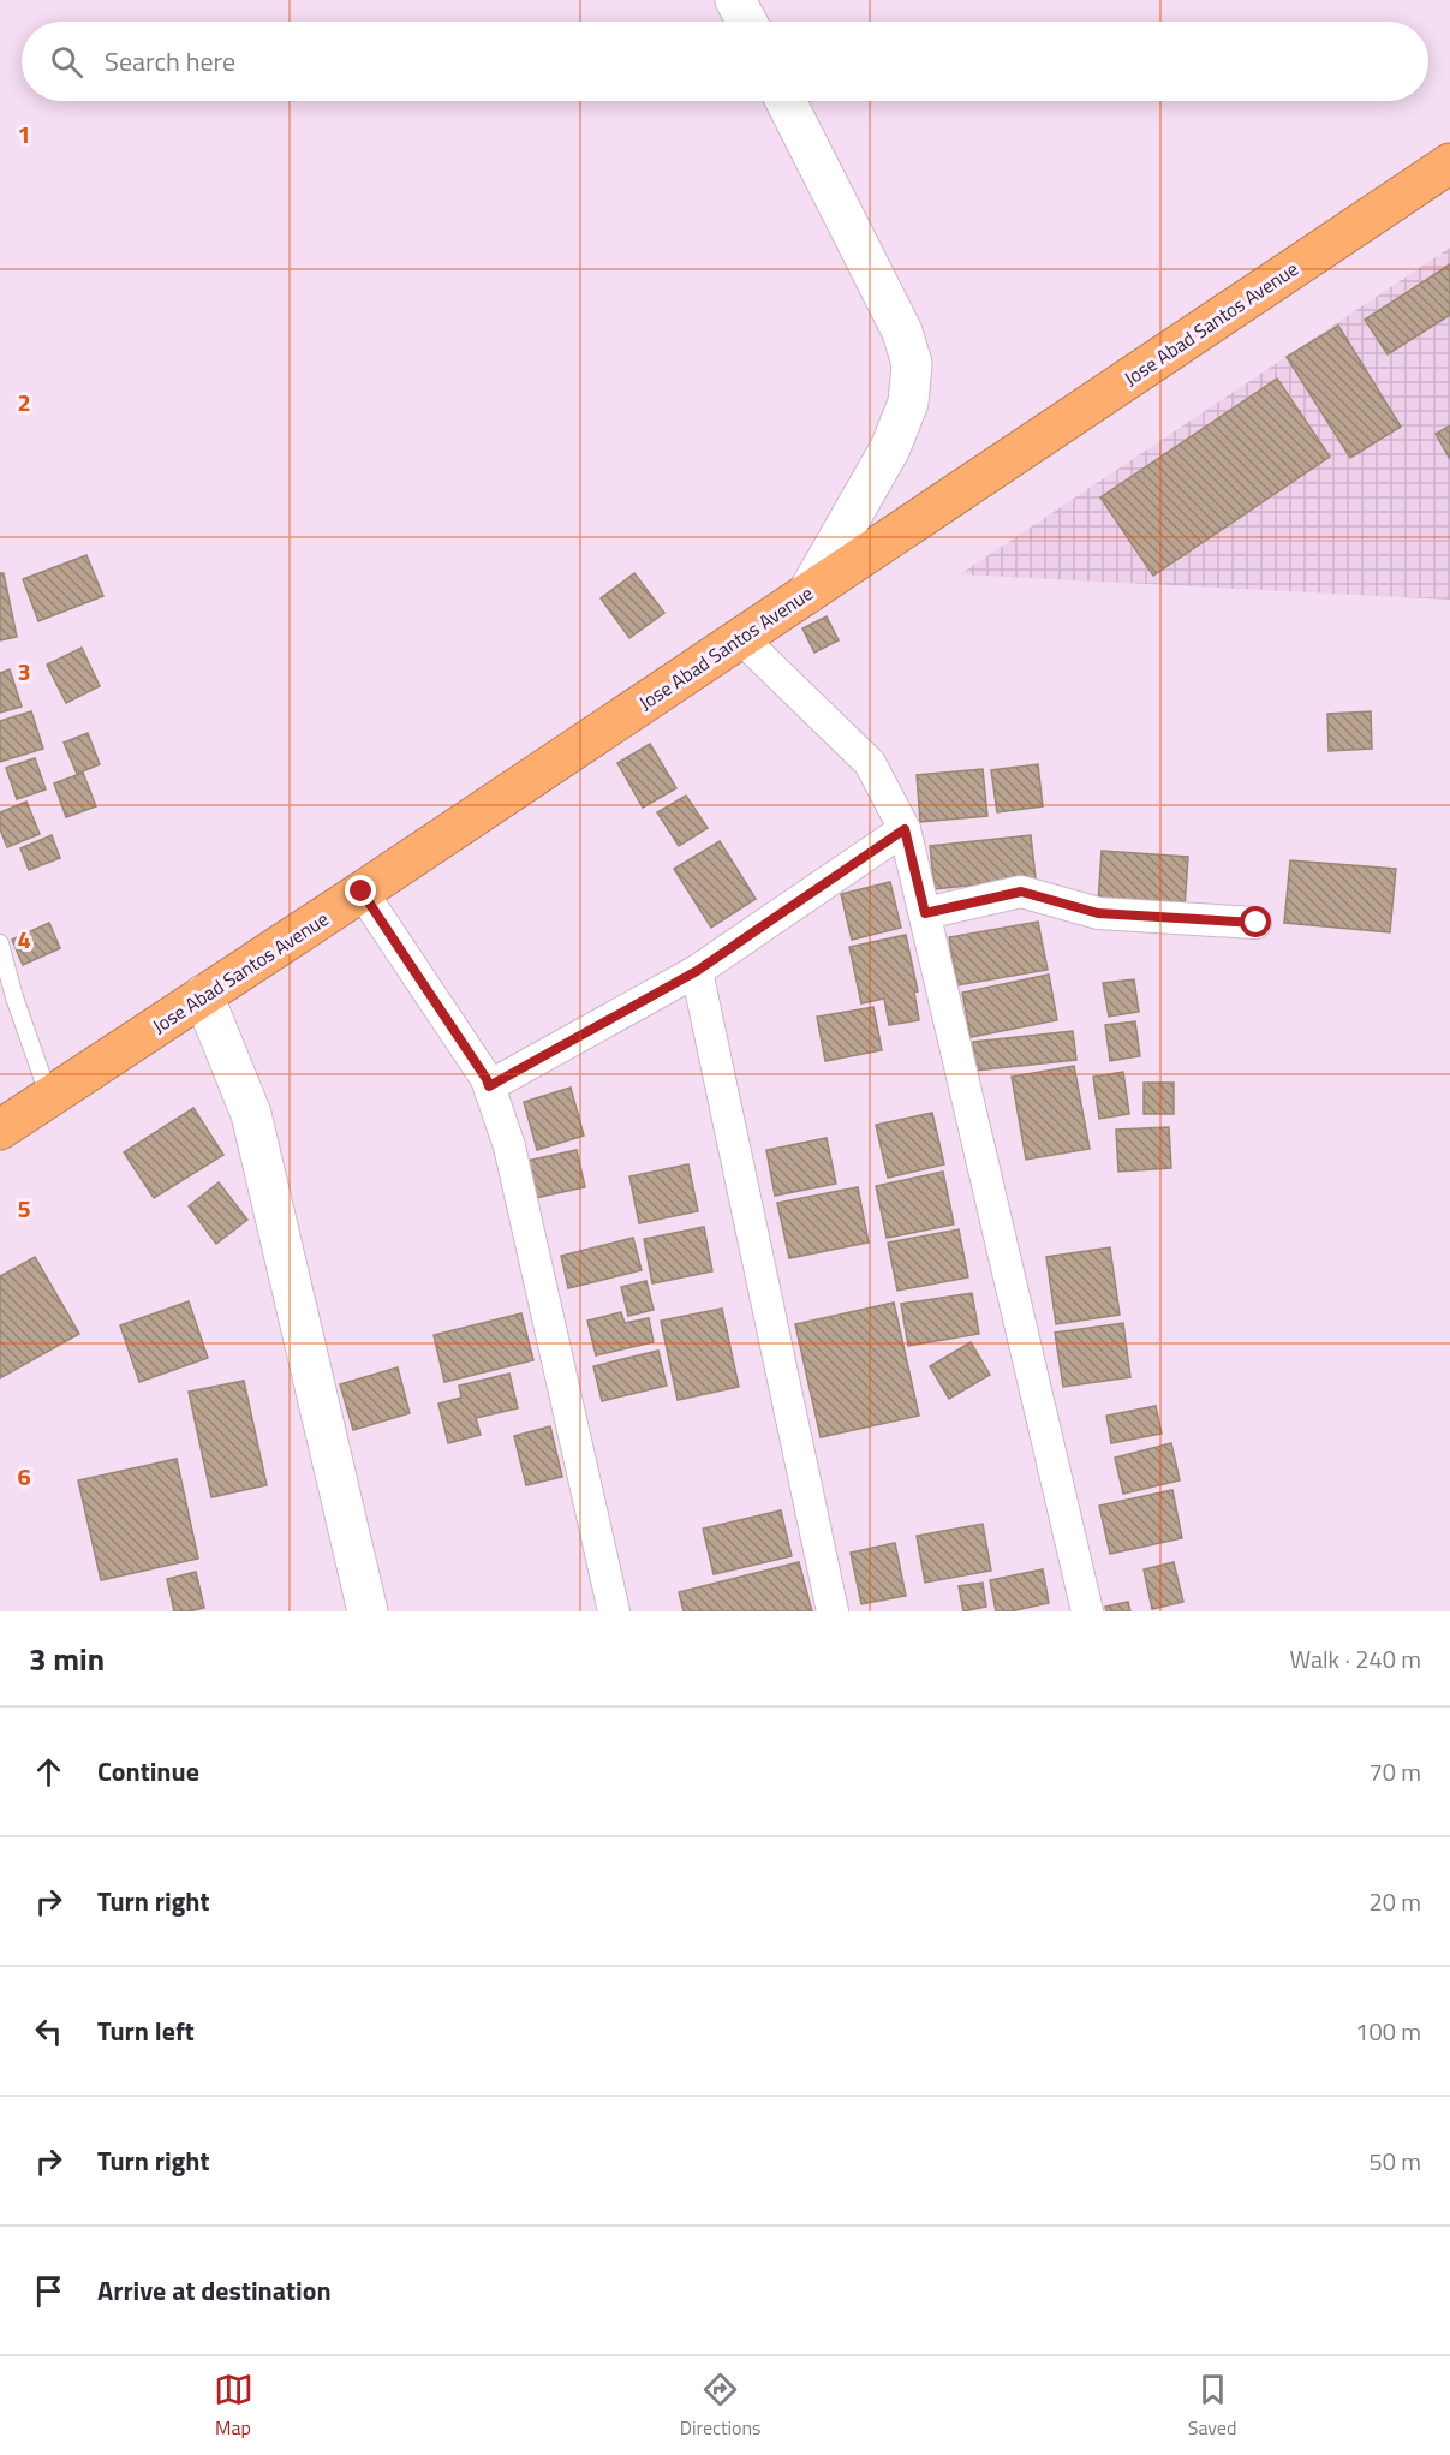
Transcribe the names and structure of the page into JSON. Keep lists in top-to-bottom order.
{
  "streets": {
    "highway": ["Jose Abad Santos Avenue"]
  },
  "page": {
    "search": "Search here",
    "heading": ["3 min", "Walk · 240 m"],
    "list": [
      ["Continue", "70 m"],
      ["Turn right", "20 m"],
      ["Turn left", "100 m"],
      ["Turn right", "50 m"],
      "Arrive at destination"
    ],
    "nav": ["Map", "Directions", "Saved"]
  },
  "grid": {
    "rows": [
      "1",
      "2",
      "3",
      "4",
      "5",
      "6"
    ]
  }
}
